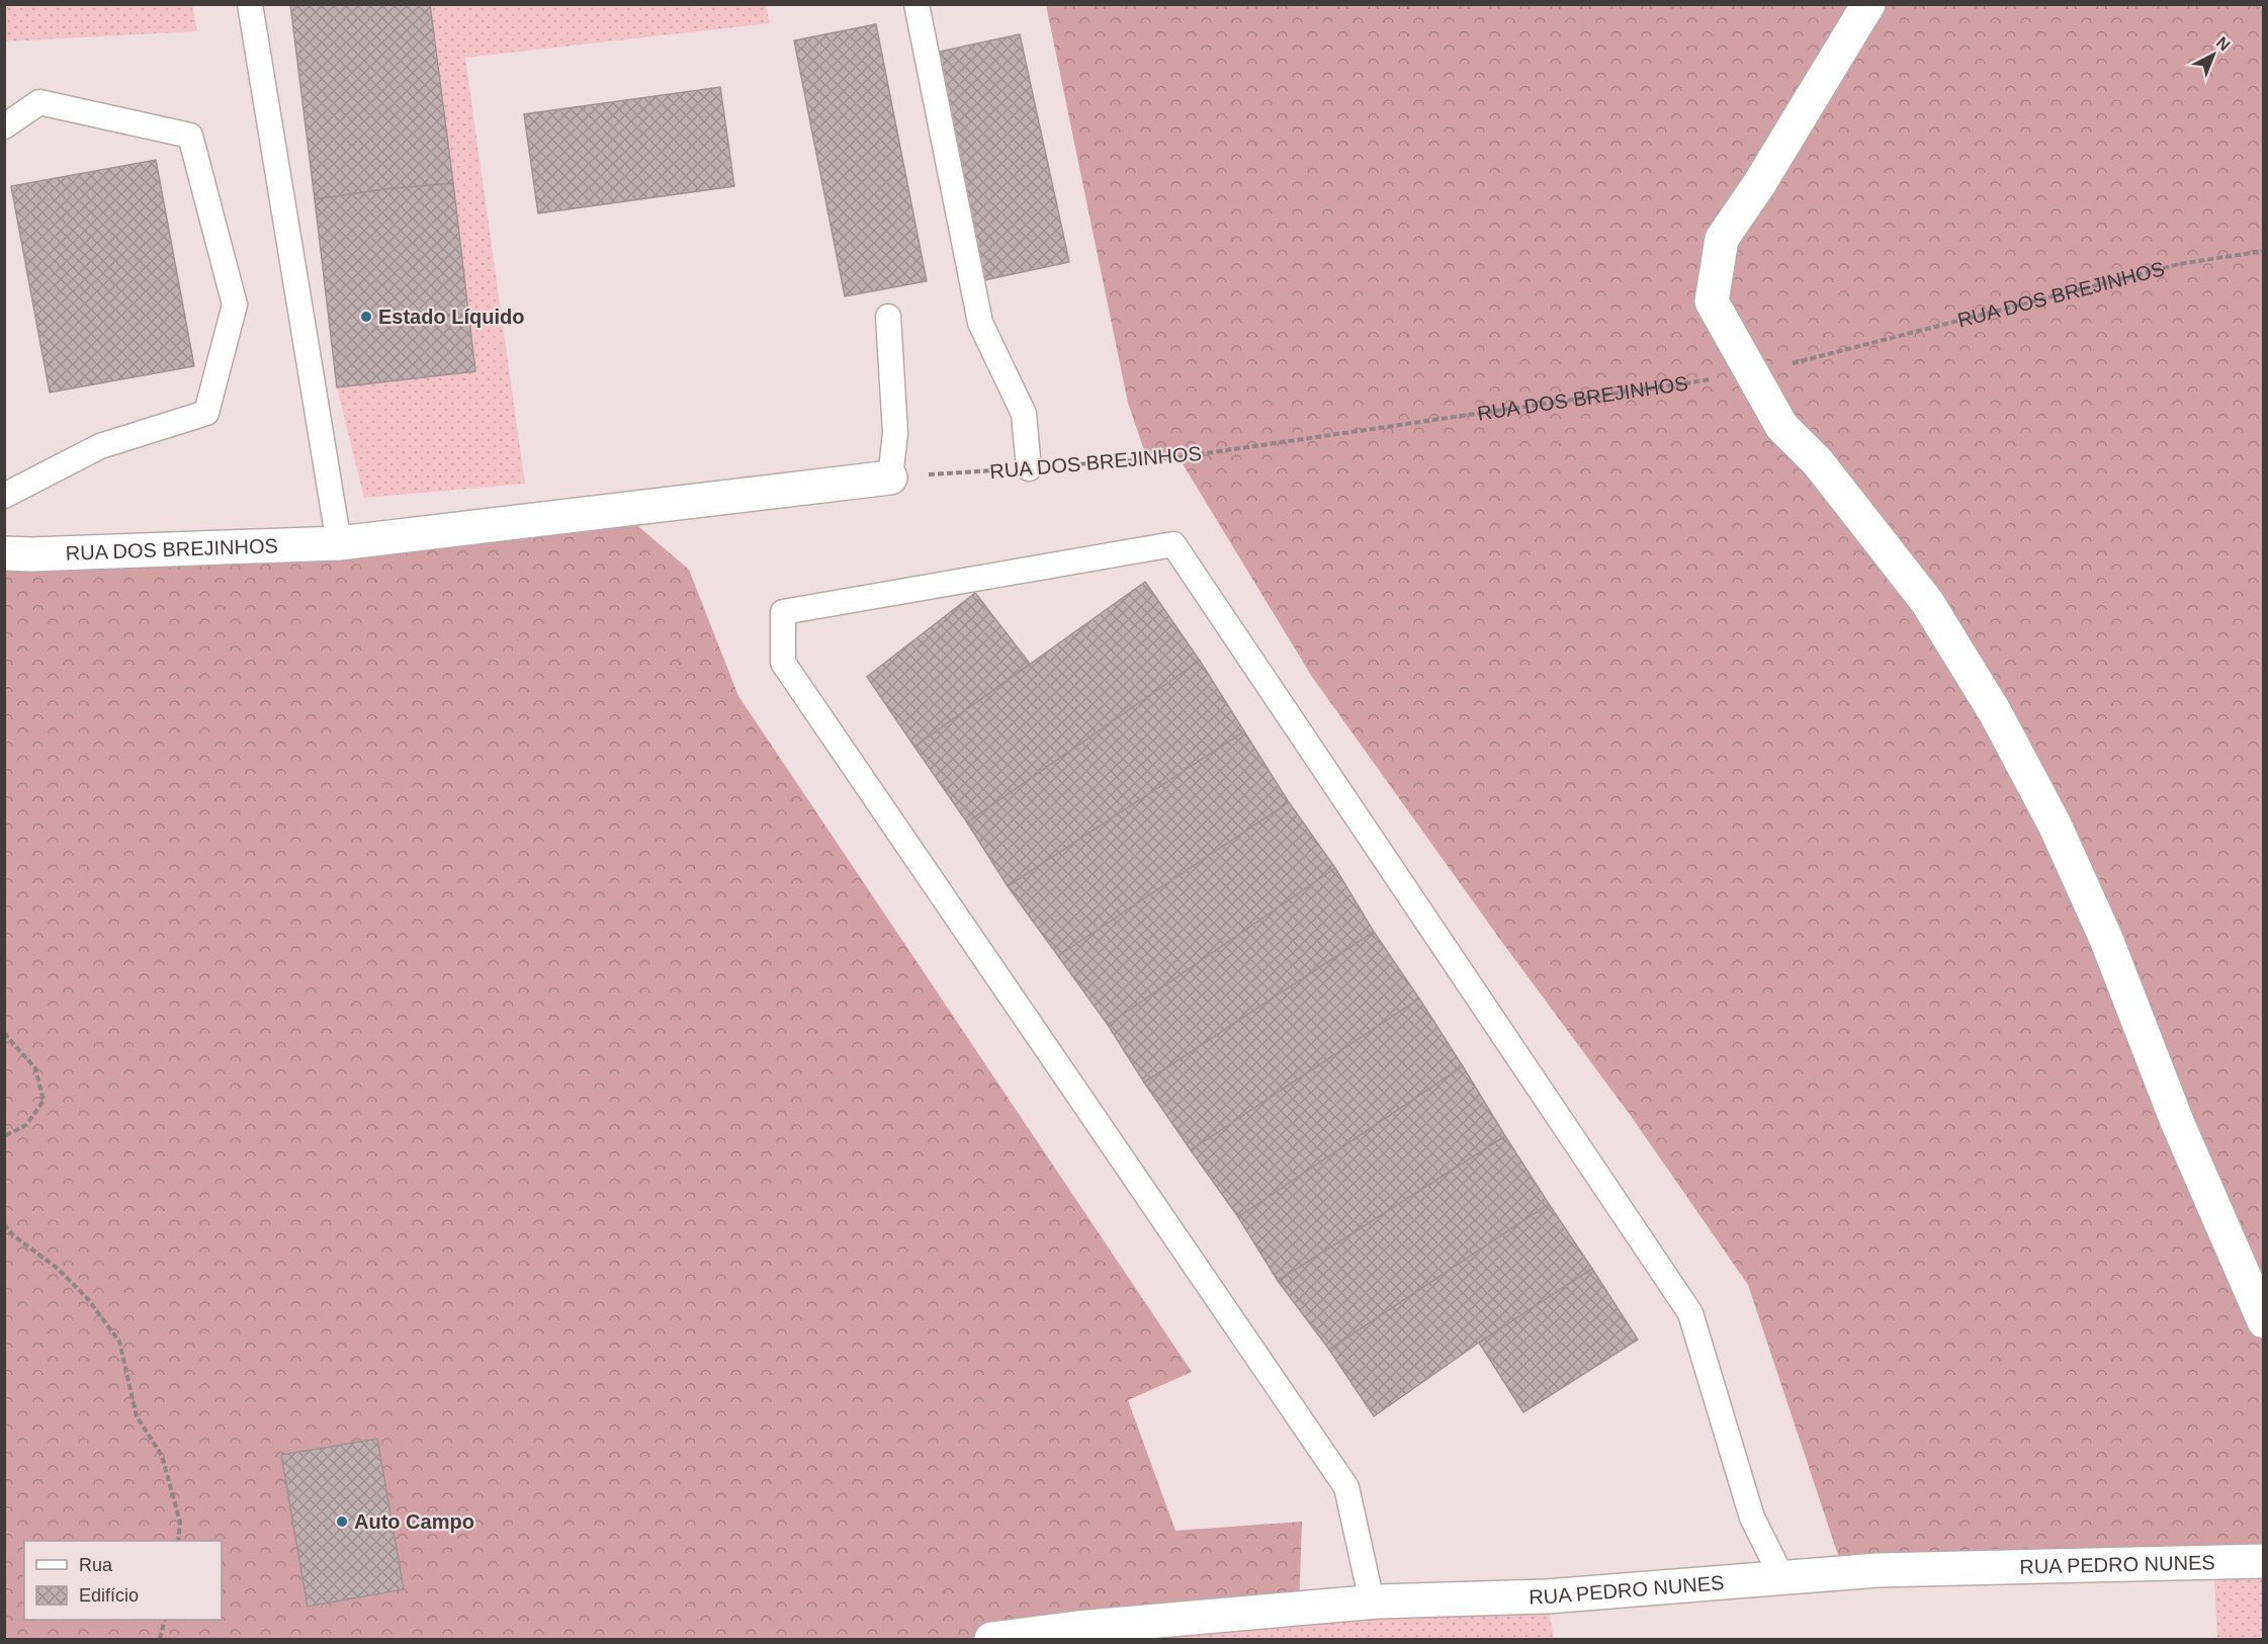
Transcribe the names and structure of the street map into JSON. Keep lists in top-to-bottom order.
{
  "streets": {
    "street": ["RUA DOS BREJINHOS", "RUA PEDRO NUNES"]
  },
  "places": ["Estado Líquido", "Auto Campo"],
  "legend": ["Rua", "Edifício"],
  "north": "top right"
}
